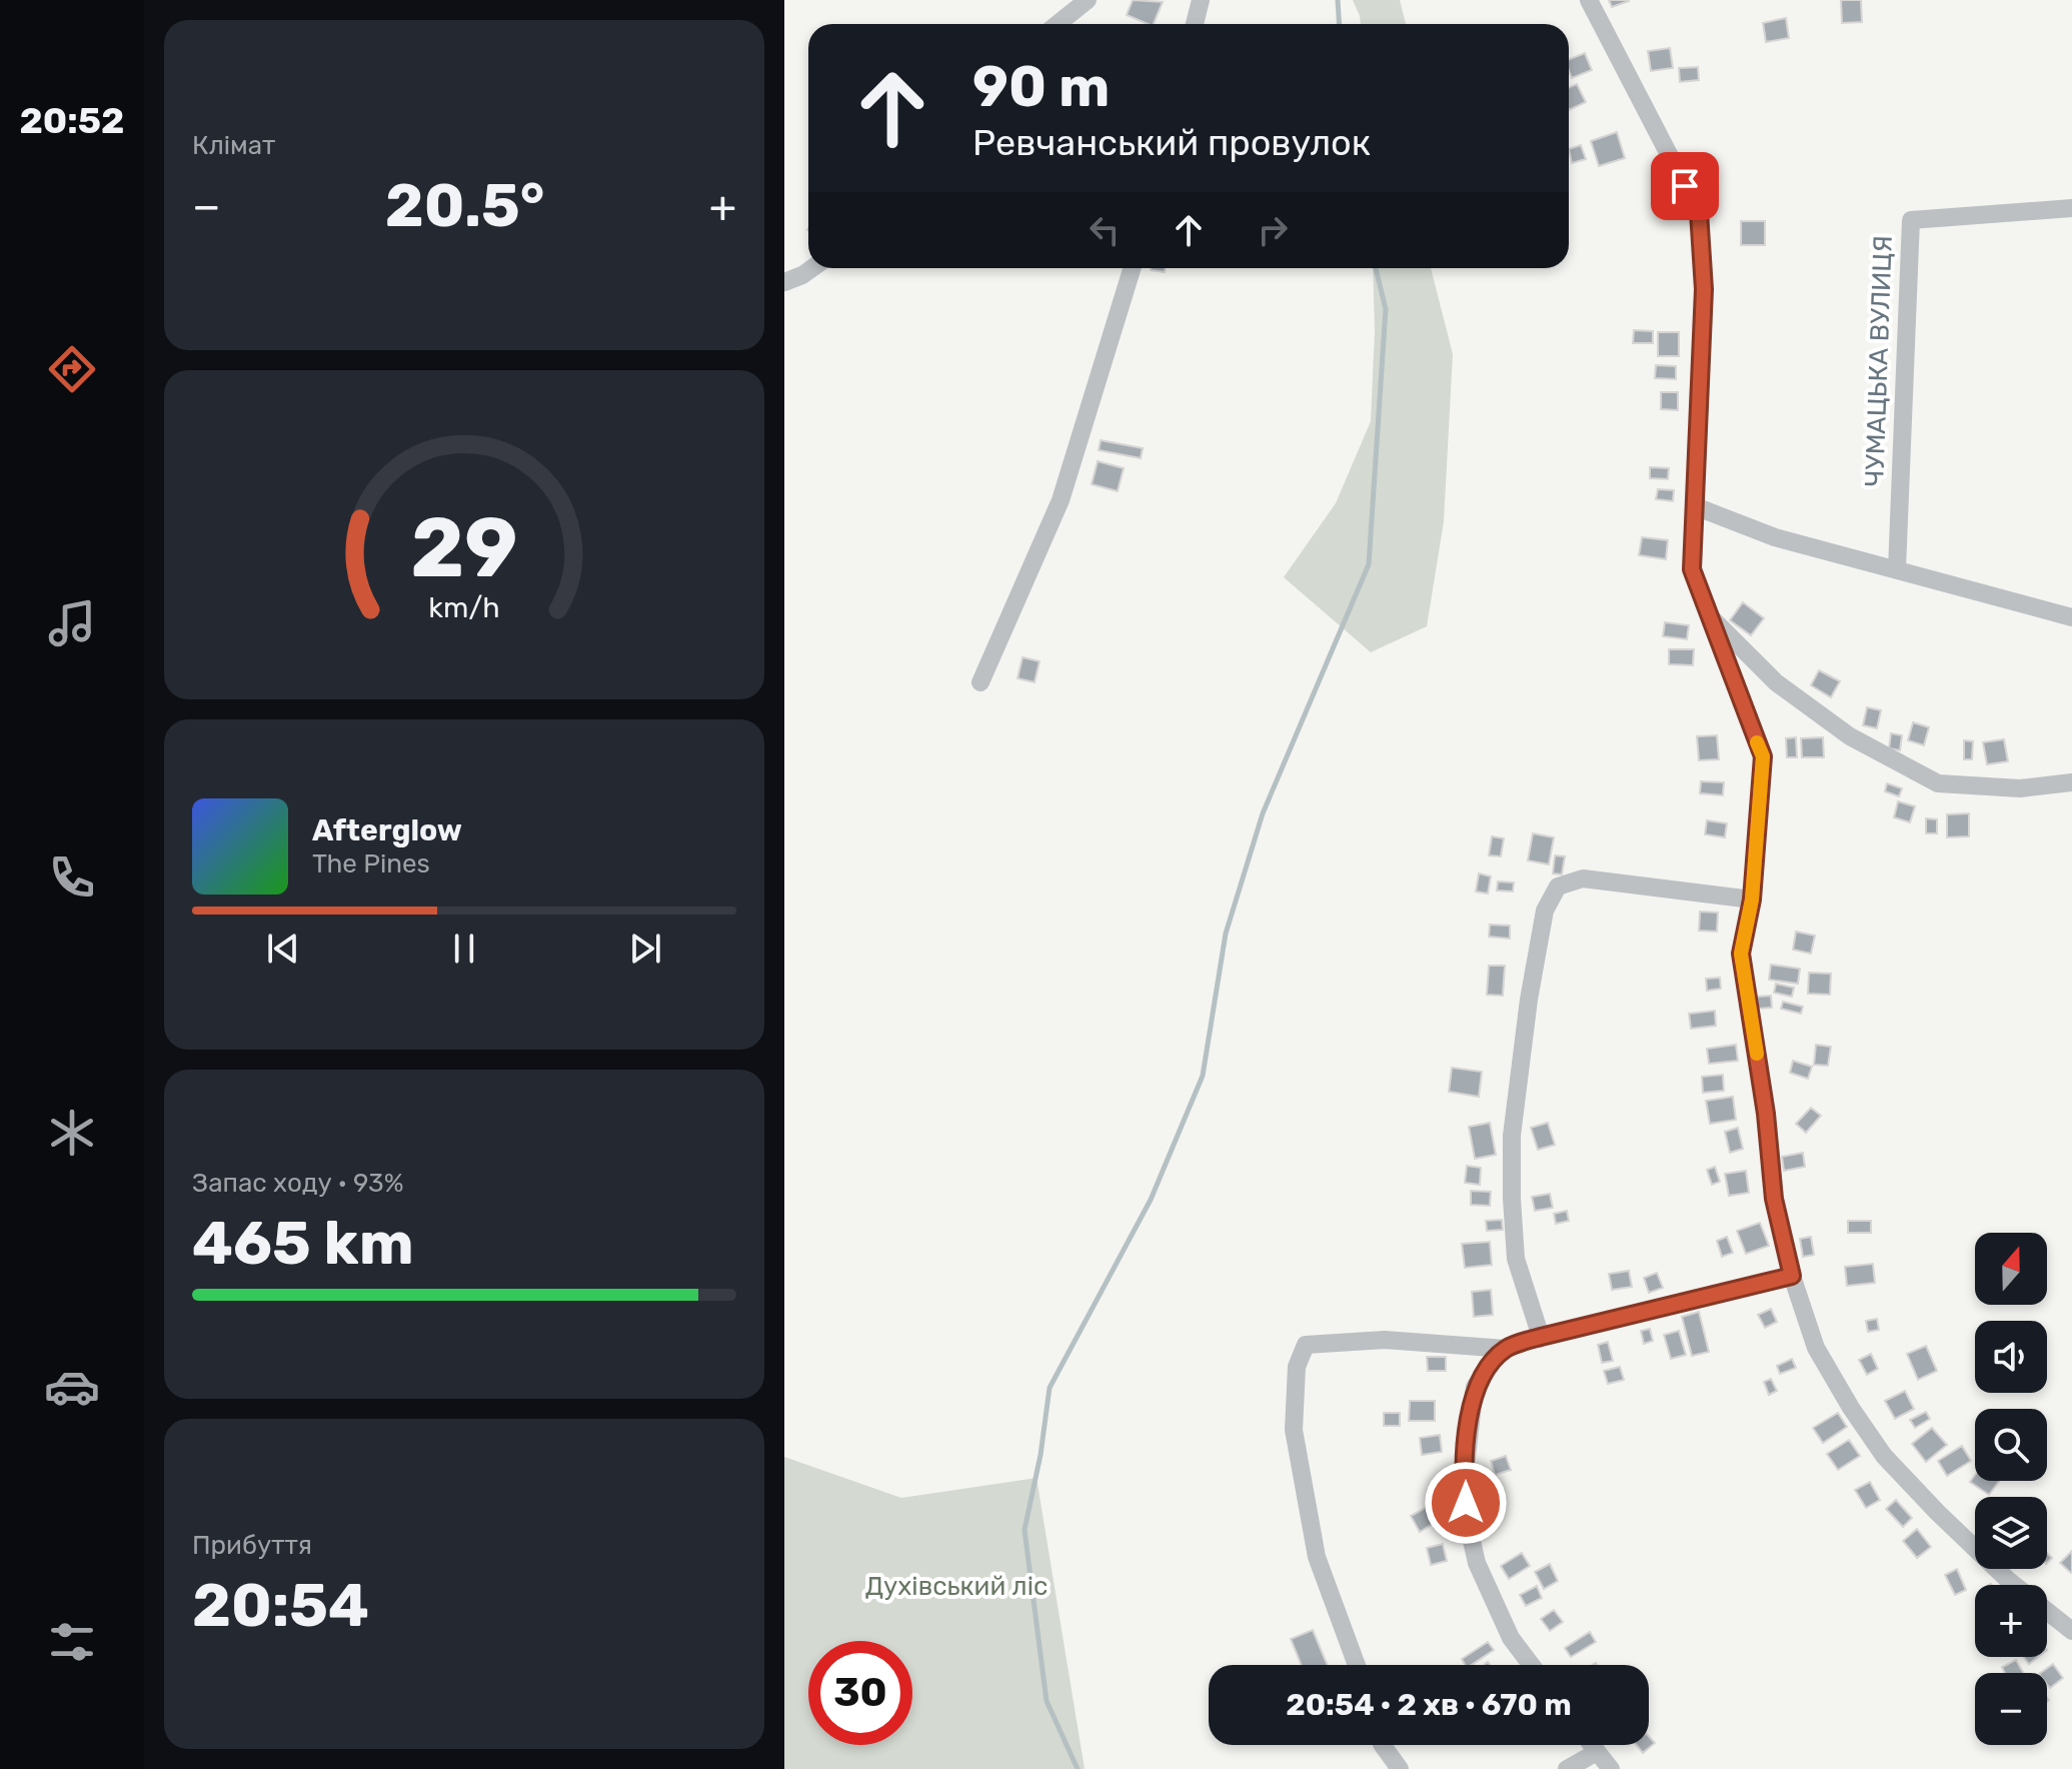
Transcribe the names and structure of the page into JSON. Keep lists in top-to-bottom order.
{
  "streets": {
    "street": ["ЧУМАЦЬКА ВУЛИЦЯ"]
  },
  "parks": ["Духівський ліс"],
  "north": "top",
  "page": {
    "tabs": "20:52",
    "tile": [
      "Клімат",
      ["Запас ходу · 93%", "465 km"],
      ["Прибуття", "20:54"]
    ],
    "turn": ["90 m", "Ревчанський провулок"],
    "heat": ["−", "20.5°", "+"],
    "song": ["Afterglow", "The Pines"],
    "map_buttons": ["+", "−"],
    "limit": "30",
    "trip": "20:54 · 2 хв · 670 m",
    "gauge": ["29", "km/h"]
  }
}
